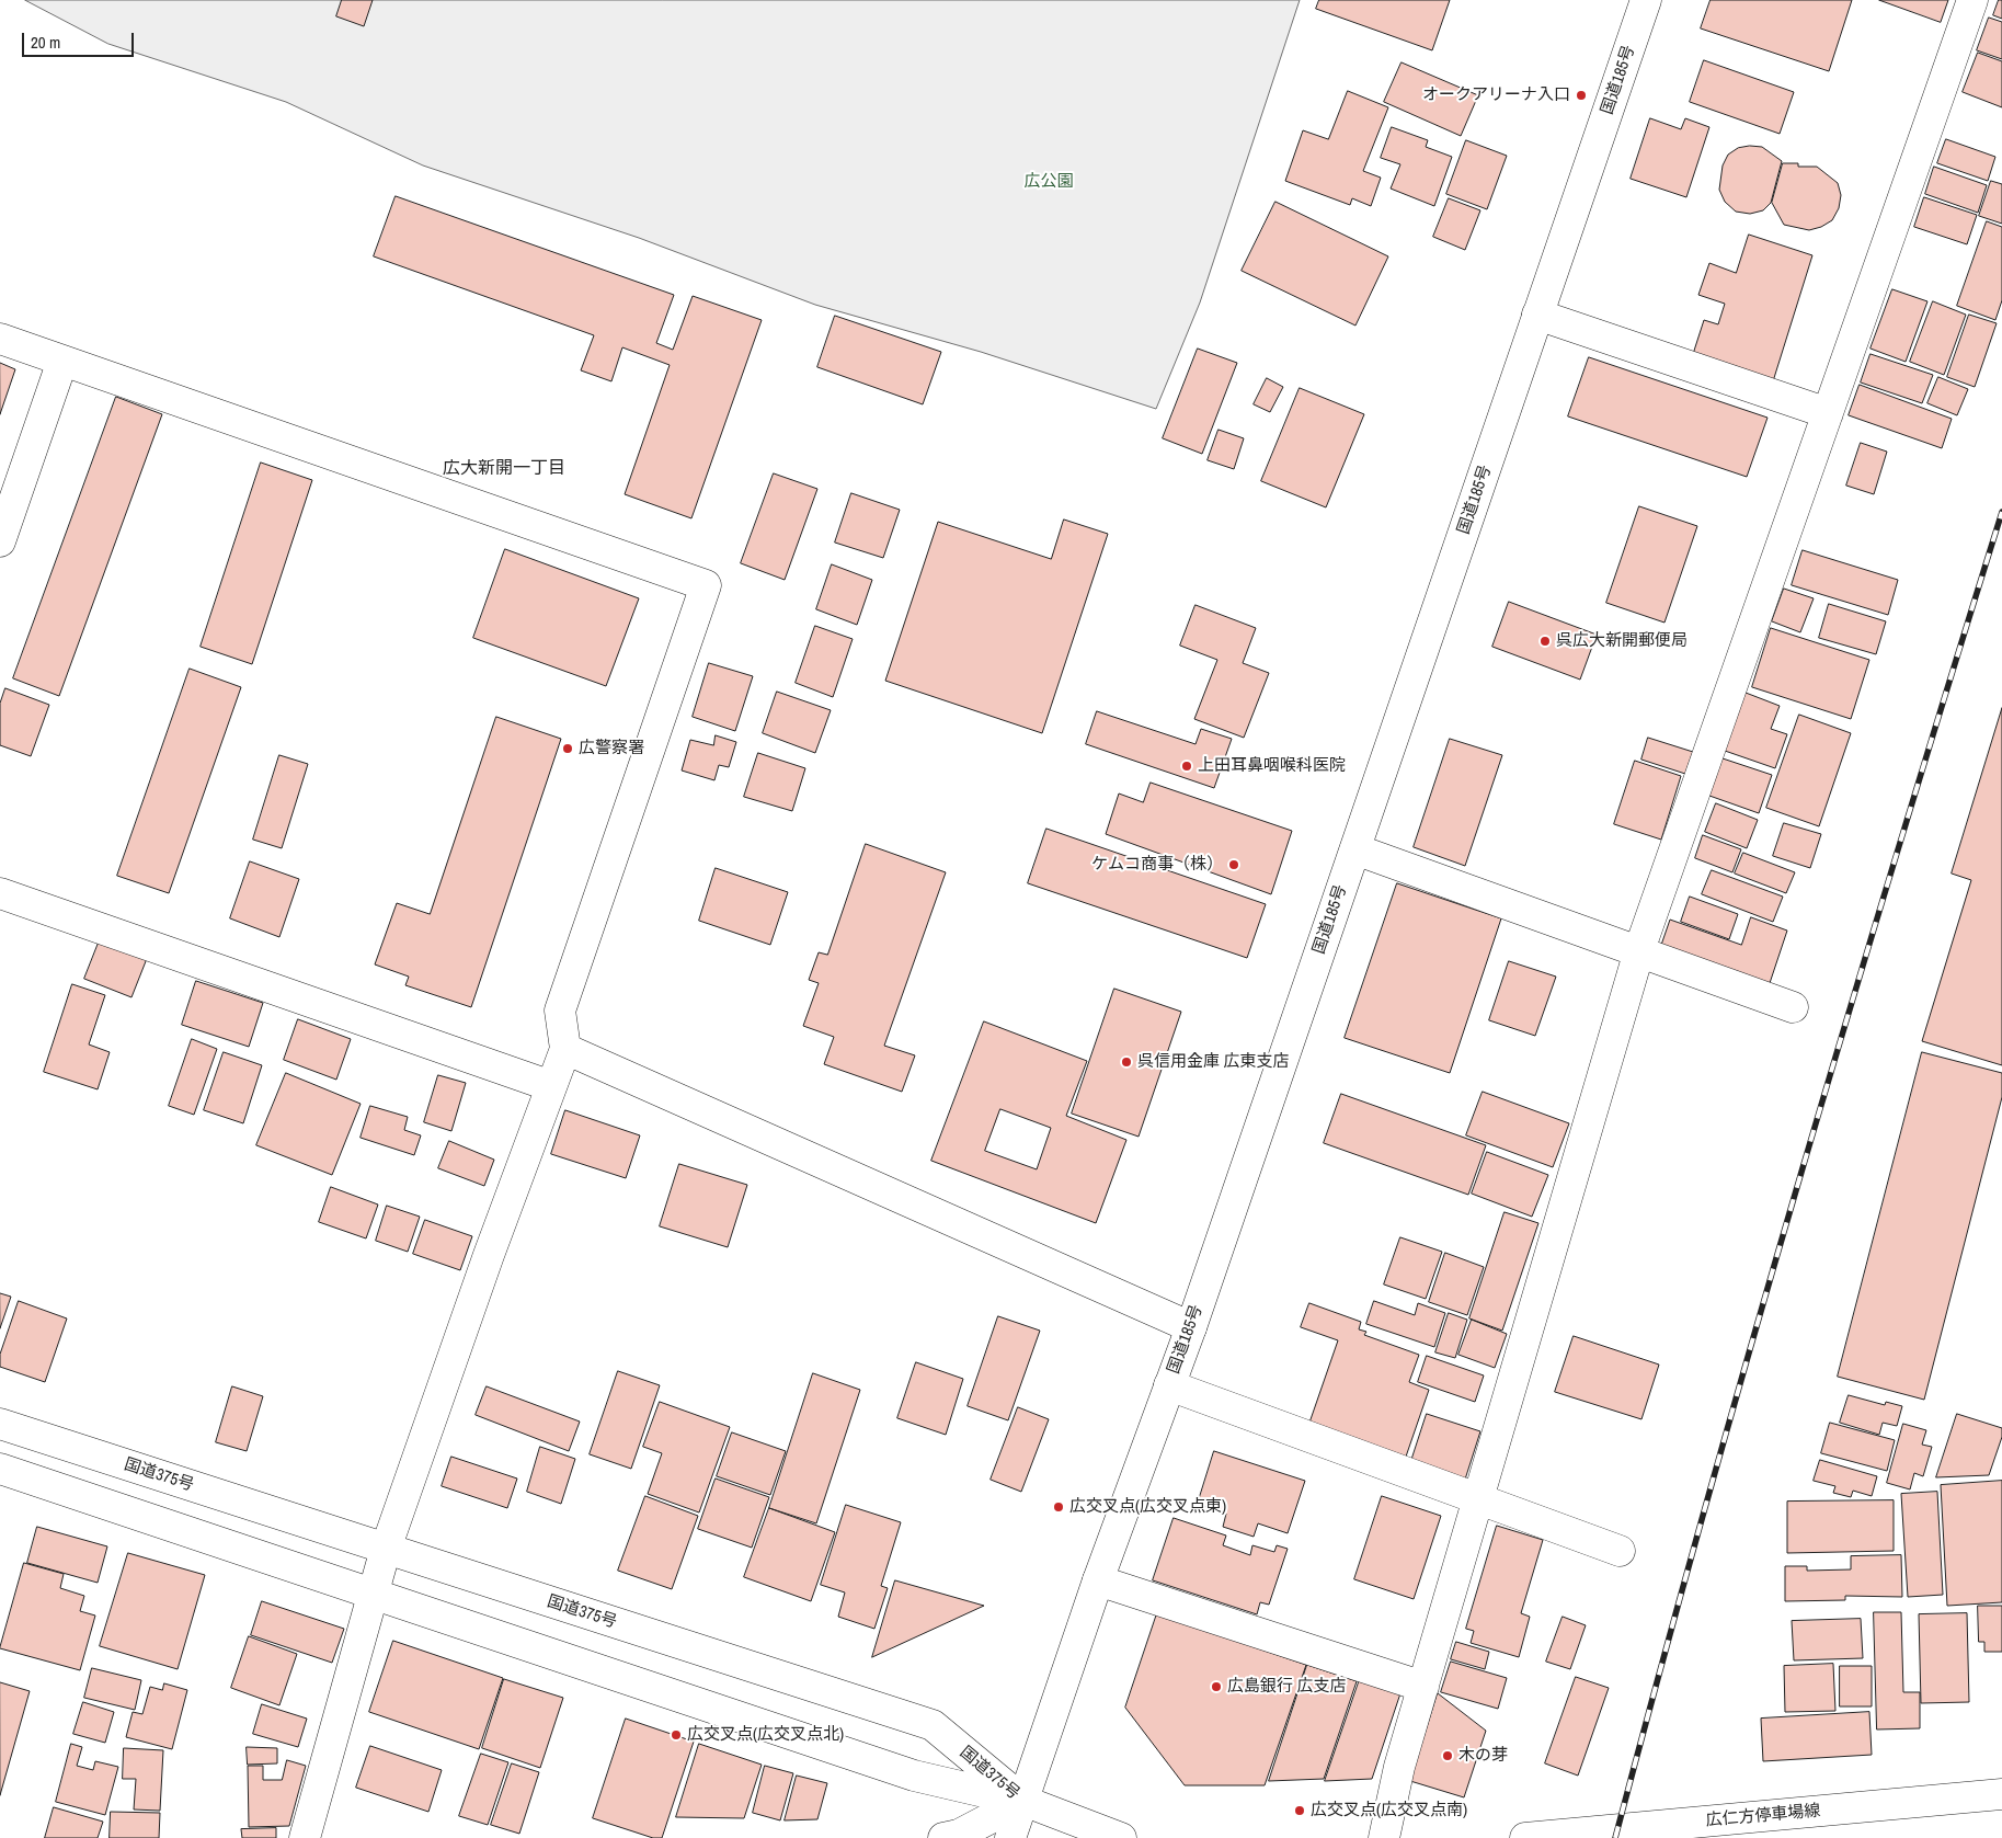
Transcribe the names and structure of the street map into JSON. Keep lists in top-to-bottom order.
{
  "streets": {
    "main road": ["国道185号", "国道375号", "広仁方停車場線"]
  },
  "crossings": [
    ["国道185号", "国道375号"]
  ],
  "districts": ["広大新開一丁目"],
  "parks": ["広公園"],
  "places": [
    "オークアリーナ入口",
    "呉広大新開郵便局",
    "広警察署",
    "上田耳鼻咽喉科医院",
    "ケムコ商事（株）",
    "呉信用金庫 広東支店",
    "広交叉点(広交叉点東)",
    "広島銀行 広支店",
    "広交叉点(広交叉点北)",
    "木の芽",
    "広交叉点(広交叉点南)"
  ],
  "scale_bar": "20 m"
}
